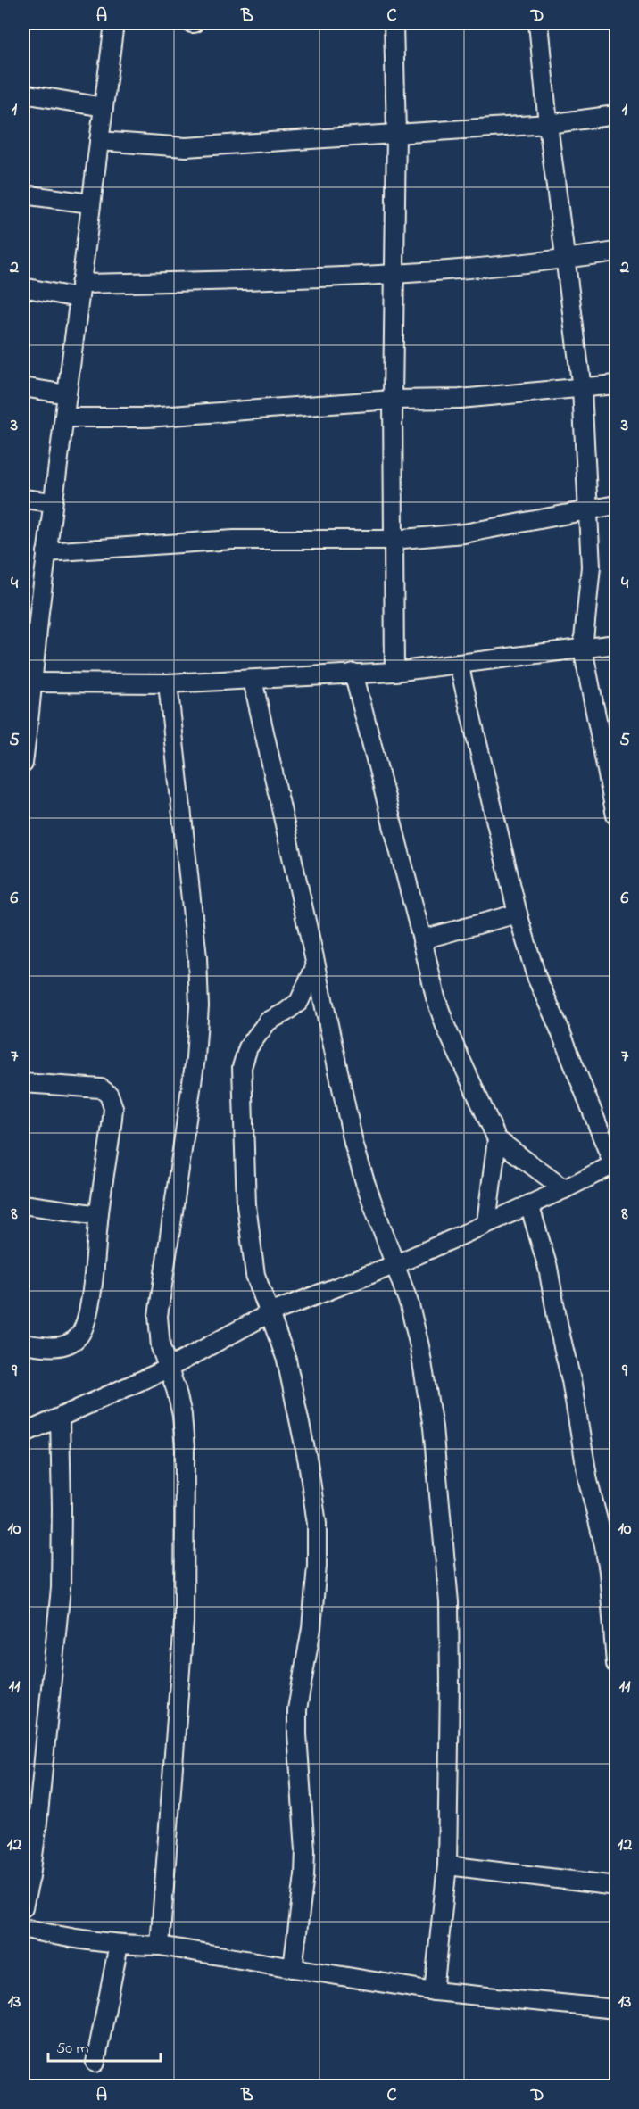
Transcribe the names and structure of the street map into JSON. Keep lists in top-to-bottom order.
{
  "scale_bar": "50 m",
  "grid": {
    "columns": [
      "A",
      "B",
      "C",
      "D"
    ],
    "rows": [
      "1",
      "2",
      "3",
      "4",
      "5",
      "6",
      "7",
      "8",
      "9",
      "10",
      "11",
      "12",
      "13"
    ]
  }
}
